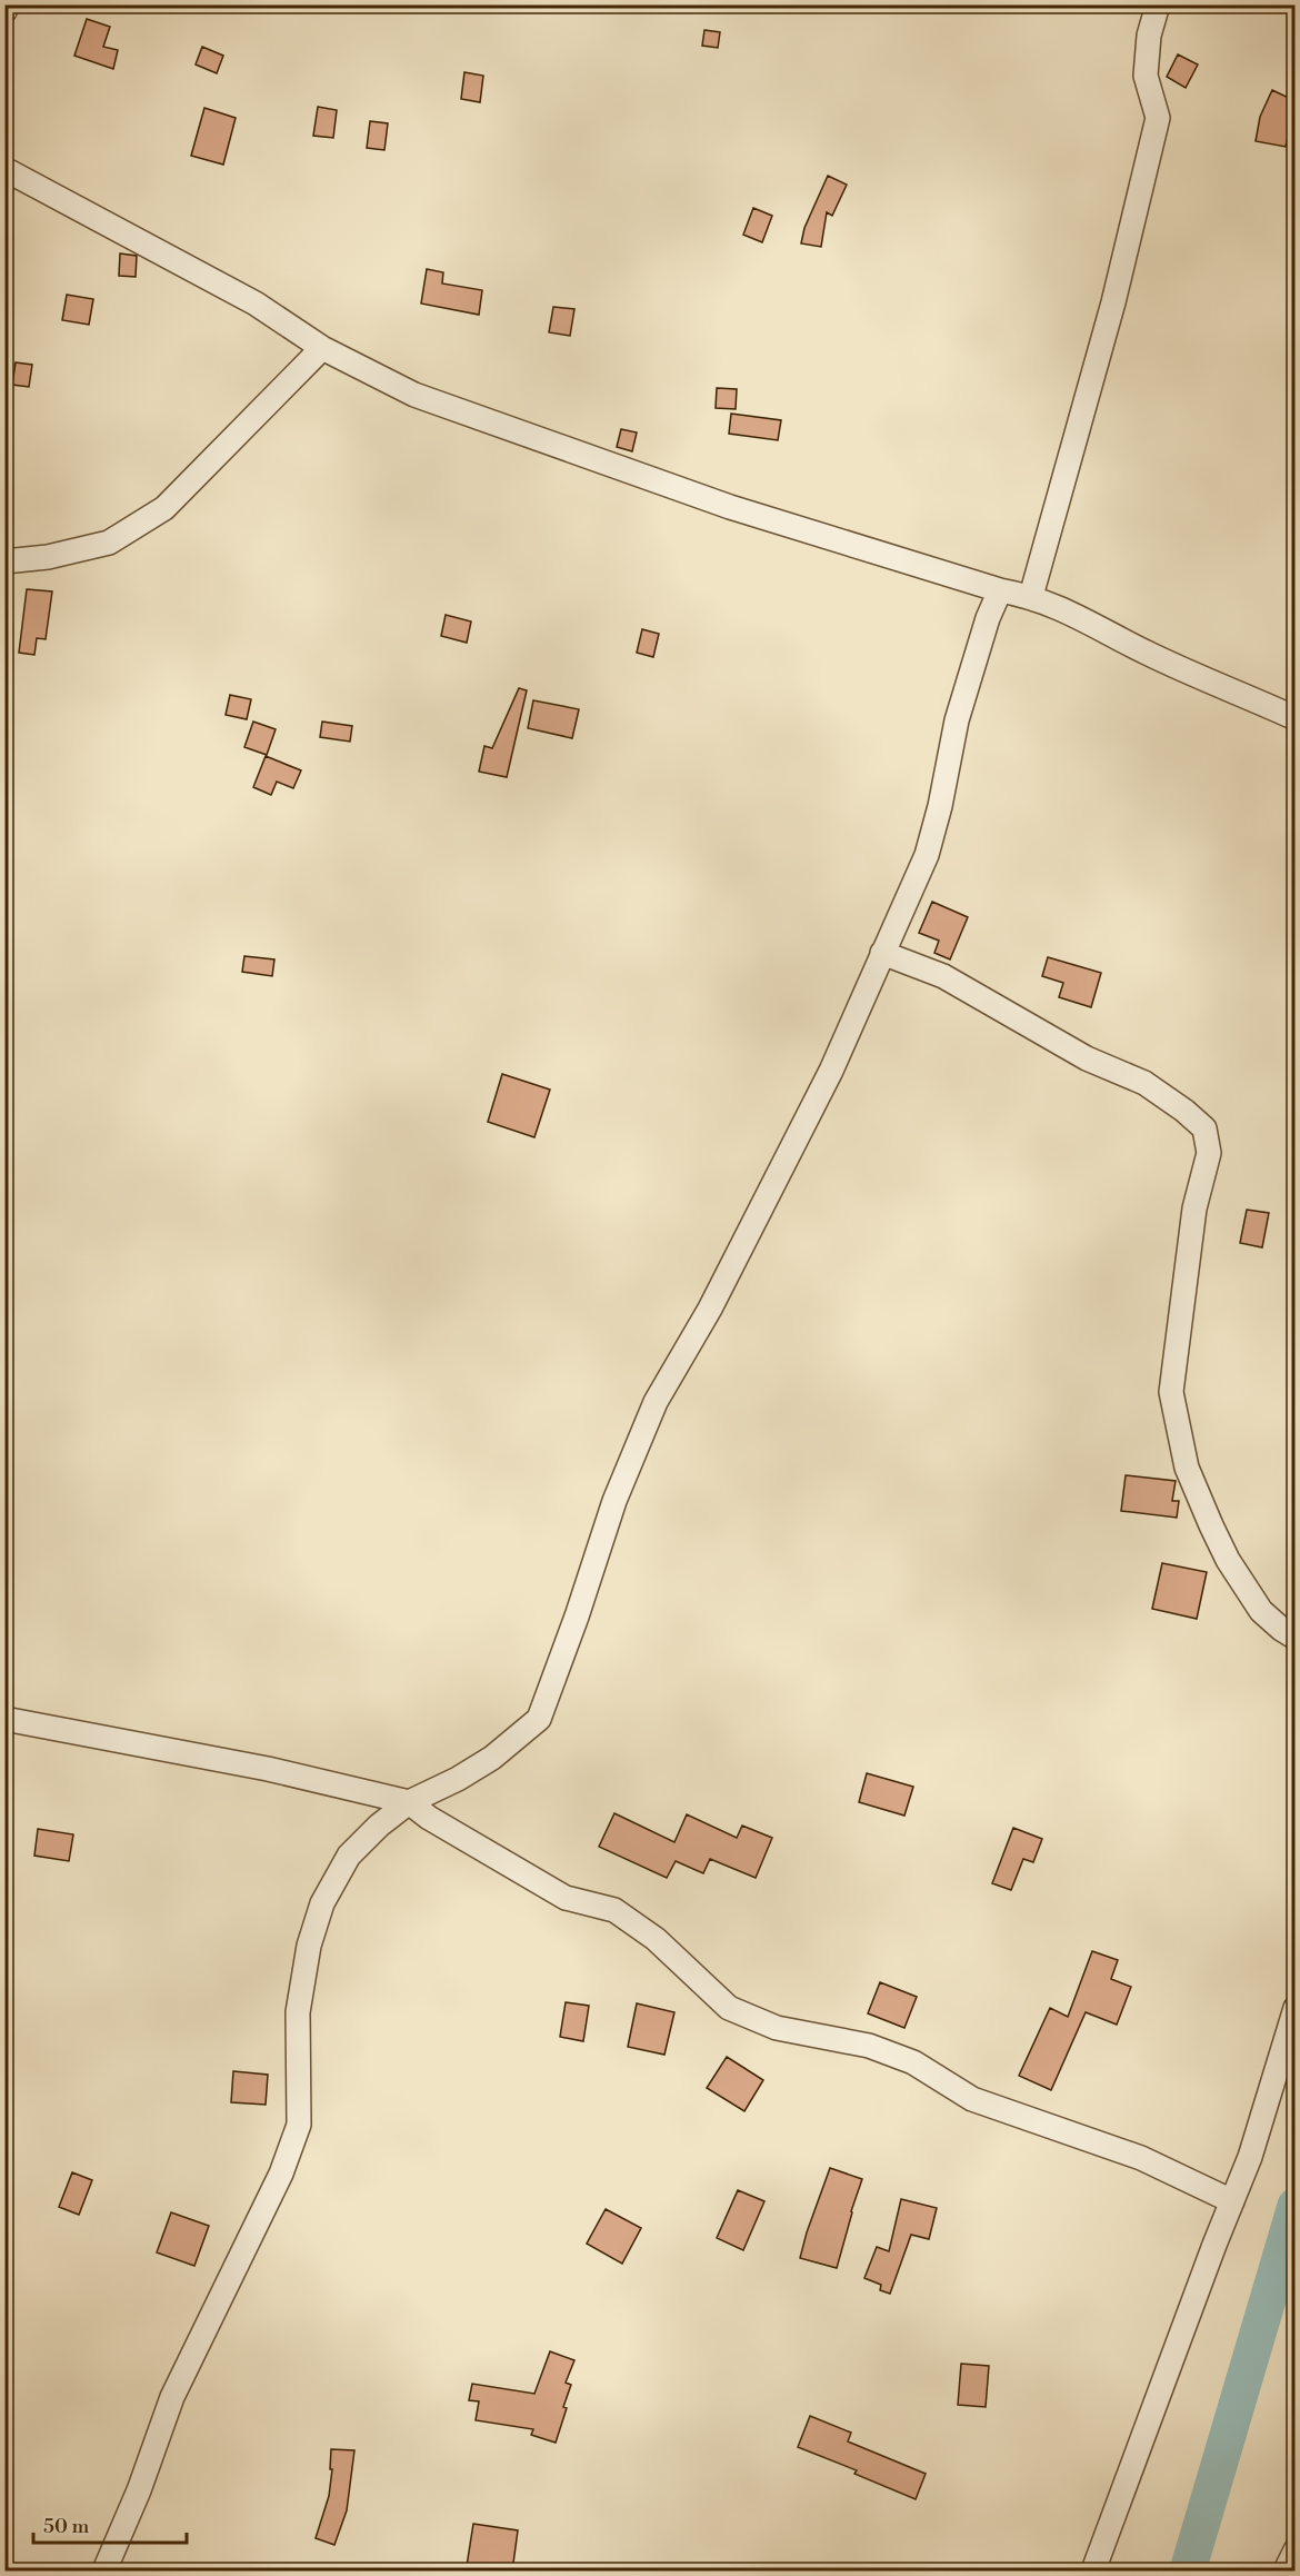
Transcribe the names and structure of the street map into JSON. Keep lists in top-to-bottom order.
{
  "scale_bar": "50 m"
}
